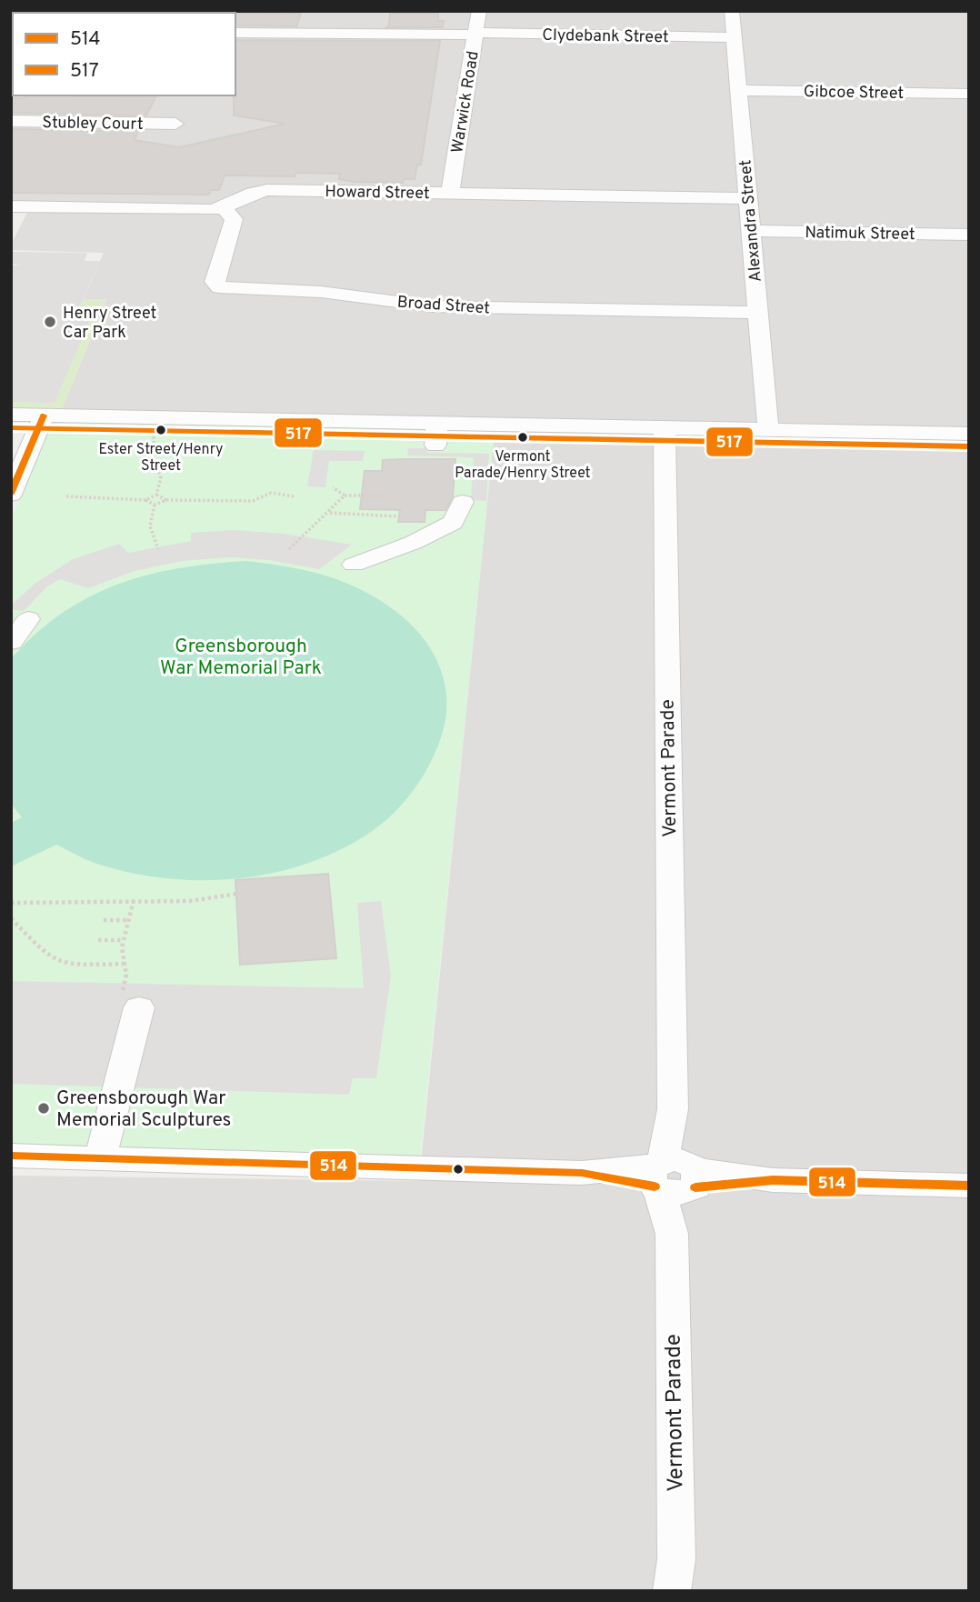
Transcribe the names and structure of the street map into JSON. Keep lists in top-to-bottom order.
{
  "streets": {
    "street": [
      "Clydebank Street",
      "Gibcoe Street",
      "Warwick Road",
      "Stubley Court",
      "Howard Street",
      "Alexandra Street",
      "Natimuk Street",
      "Broad Street",
      "Vermont Parade"
    ]
  },
  "crossings": [
    ["Clydebank Street", "Warwick Road"],
    ["Clydebank Street", "Alexandra Street"],
    ["Gibcoe Street", "Alexandra Street"],
    ["Warwick Road", "Howard Street"],
    ["Howard Street", "Alexandra Street"],
    ["Howard Street", "Broad Street"],
    ["Alexandra Street", "Natimuk Street"],
    ["Alexandra Street", "Broad Street"]
  ],
  "parks": ["Greensborough War Memorial Park"],
  "places": [
    "Henry Street Car Park",
    "Ester Street/Henry Street",
    "Vermont Parade/Henry Street",
    "Greensborough War Memorial Sculptures"
  ],
  "lines": ["transit line 514", "transit line 517"],
  "legend": ["514", "517"]
}
